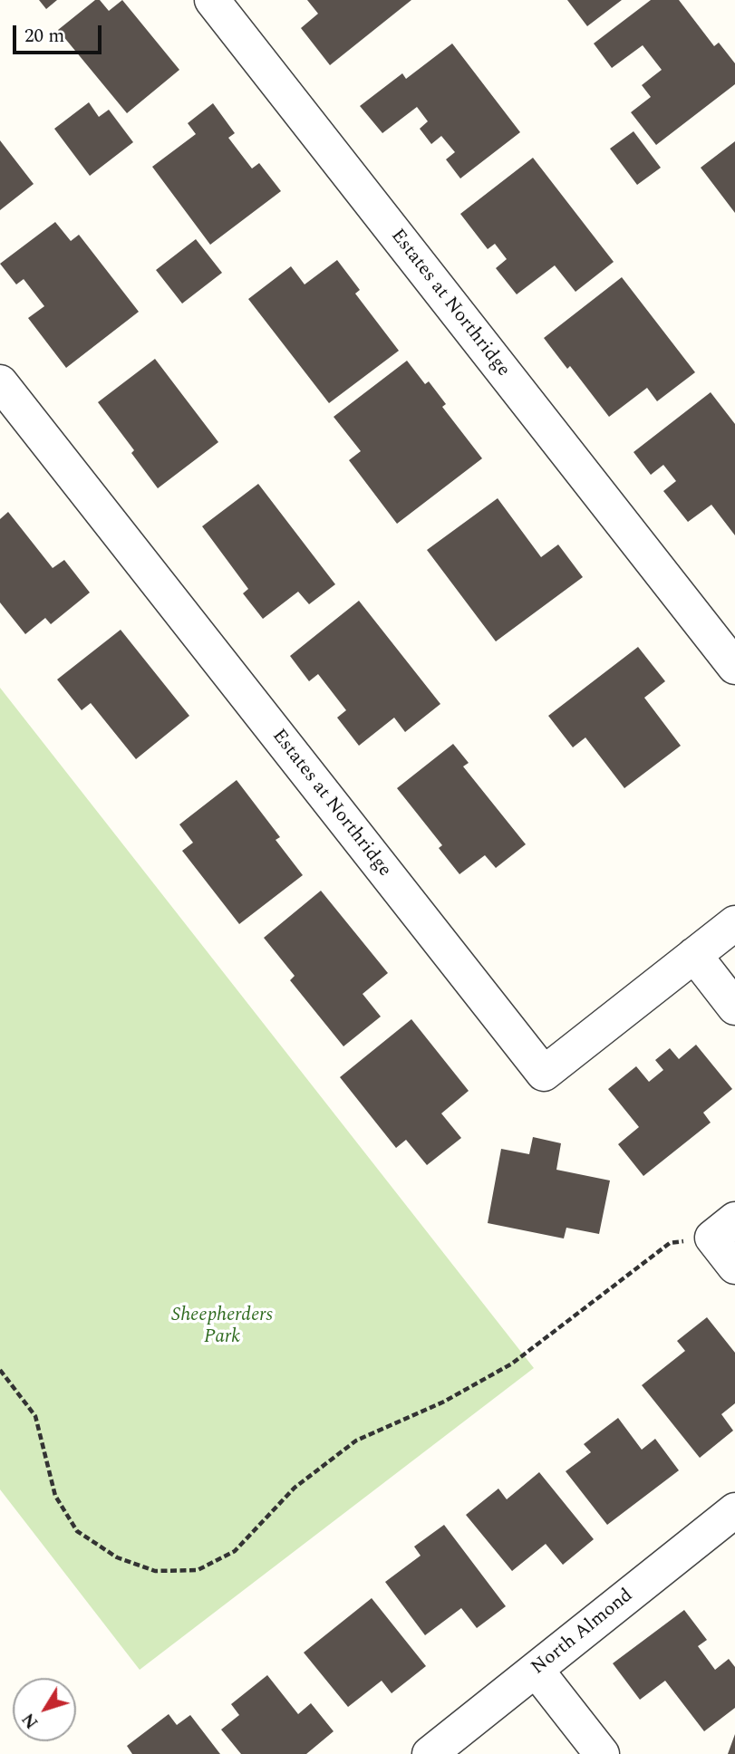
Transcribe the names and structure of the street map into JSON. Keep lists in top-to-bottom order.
{
  "streets": {
    "street": ["Estates at Northridge", "North Almond"]
  },
  "parks": ["Sheepherders Park"],
  "scale_bar": "20 m",
  "north": "bottom left"
}
